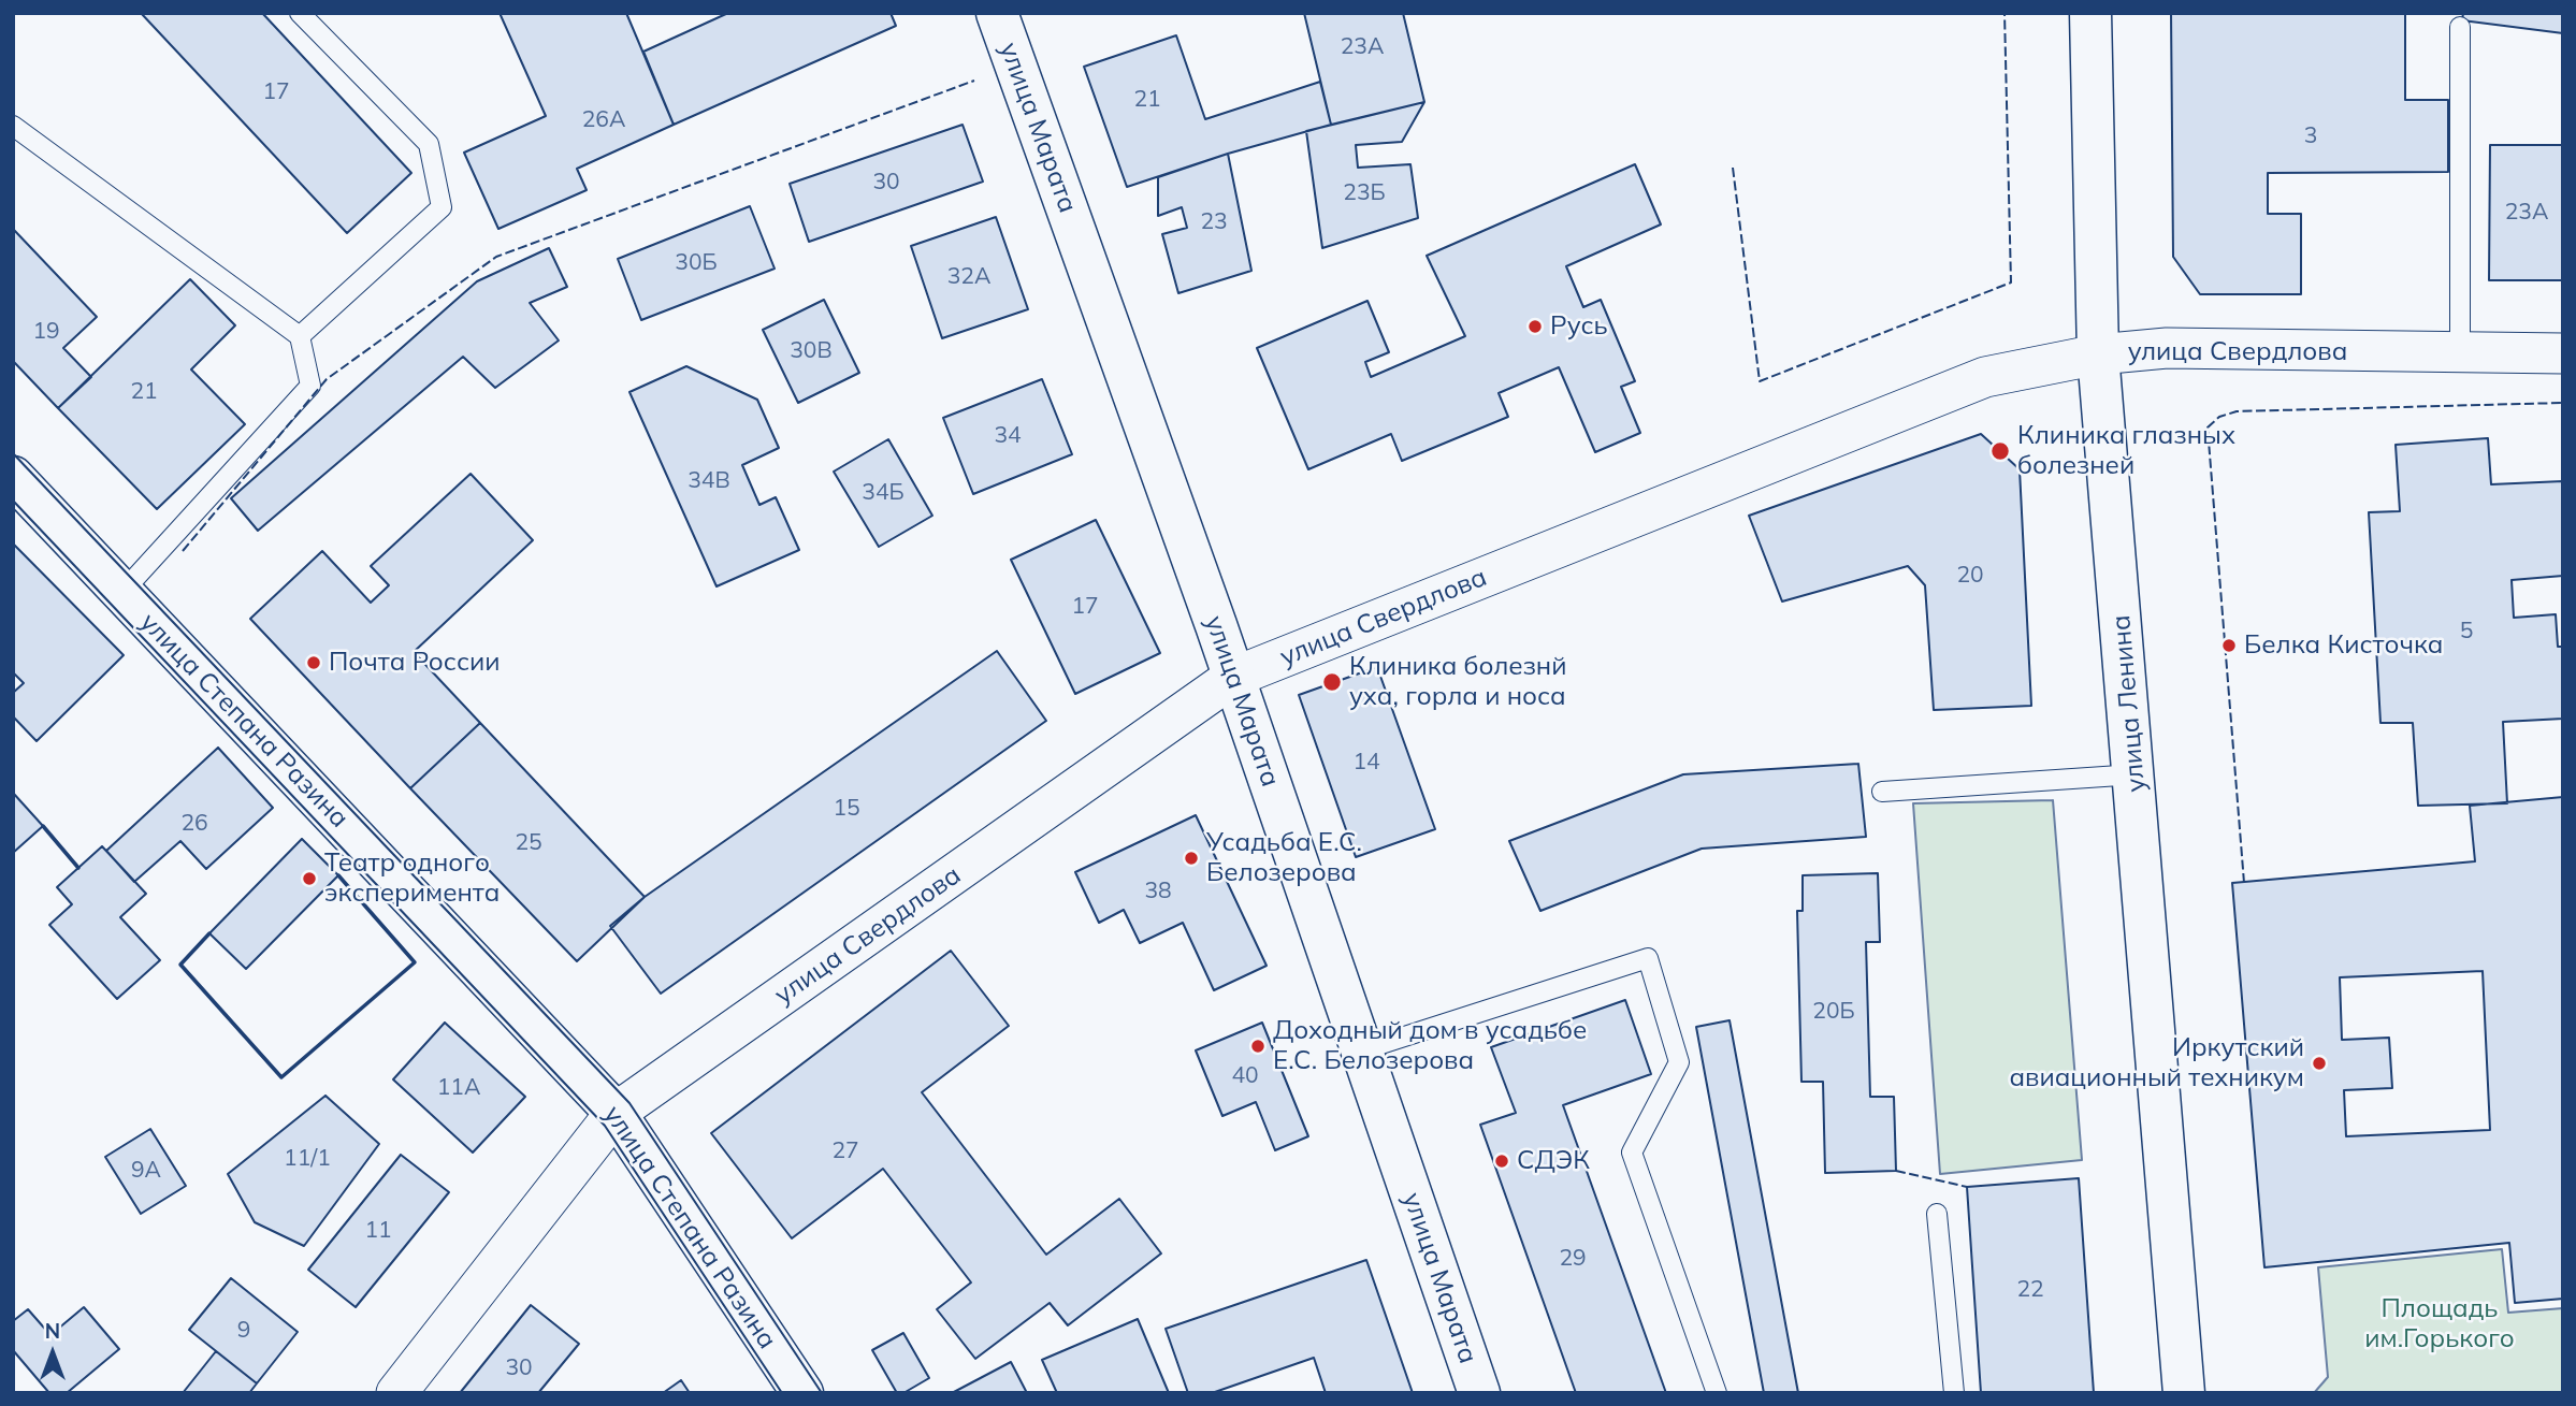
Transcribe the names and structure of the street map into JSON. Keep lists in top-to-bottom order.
{
  "streets": {
    "main road": ["улица Марата", "улица Ленина", "улица Степана Разина"],
    "street": ["улица Свердлова"]
  },
  "crossings": [
    ["улица Марата", "улица Свердлова"],
    ["улица Свердлова", "улица Ленина"],
    ["улица Свердлова", "улица Степана Разина"]
  ],
  "parks": ["Площадь им.Горького"],
  "places": [
    "Русь",
    "Клиника глазных болезней",
    "Белка Кисточка",
    "Почта России",
    "Клиника болезнй уха, горла и носа",
    "Усадьба Е.С. Белозерова",
    "Театр одного эксперимента",
    "Доходный дом в усадьбе Е.С. Белозерова",
    "Иркутский авиационный техникум",
    "СДЭК"
  ],
  "house_numbers": [
    "23А",
    "17",
    "21",
    "26А",
    "3",
    "30",
    "23Б",
    "23А",
    "23",
    "30Б",
    "32А",
    "19",
    "30В",
    "21",
    "34",
    "34В",
    "34Б",
    "20",
    "17",
    "5",
    "14",
    "15",
    "26",
    "25",
    "38",
    "20Б",
    "40",
    "11А",
    "27",
    "11/1",
    "9А",
    "11",
    "29",
    "22",
    "9",
    "30"
  ],
  "north": "top"
}
